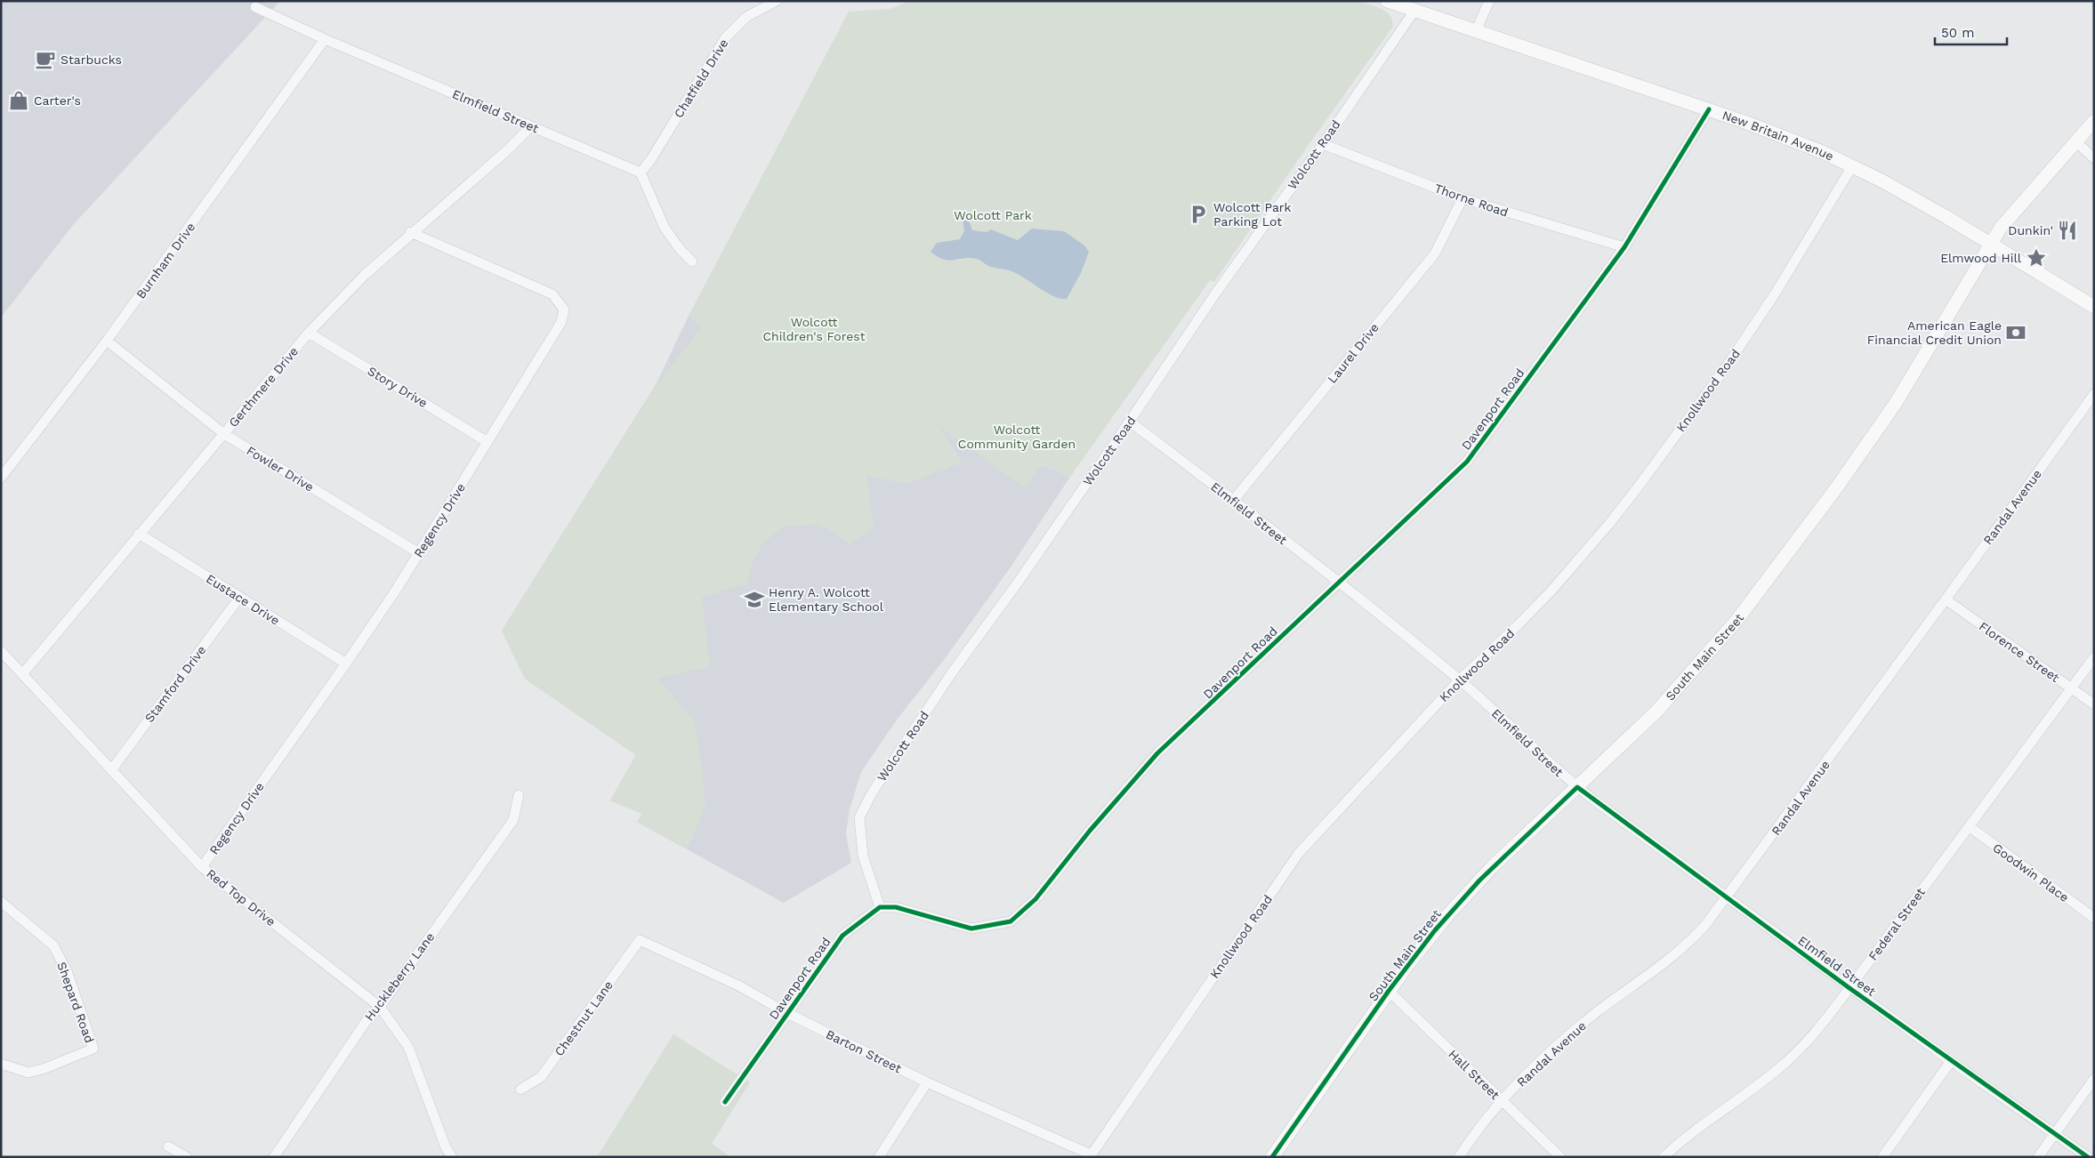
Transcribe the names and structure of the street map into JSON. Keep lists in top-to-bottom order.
{
  "streets": {
    "street": [
      "Chatfield Drive",
      "Elmfield Street",
      "New Britain Avenue",
      "Wolcott Road",
      "Thorne Road",
      "Burnham Drive",
      "Laurel Drive",
      "Gerthmere Drive",
      "Story Drive",
      "Knollwood Road",
      "Davenport Road",
      "Fowler Drive",
      "Randal Avenue",
      "Regency Drive",
      "Eustace Drive",
      "Florence Street",
      "South Main Street",
      "Stamford Drive",
      "Goodwin Place",
      "Red Top Drive",
      "Federal Street",
      "Huckleberry Lane",
      "Shepard Road",
      "Chestnut Lane",
      "Barton Street",
      "Hall Street"
    ]
  },
  "crossings": [
    ["Chatfield Drive", "Elmfield Street"],
    ["Elmfield Street", "Wolcott Road"],
    ["Elmfield Street", "Burnham Drive"],
    ["Elmfield Street", "Laurel Drive"],
    ["Elmfield Street", "Gerthmere Drive"],
    ["Elmfield Street", "Knollwood Road"],
    ["Elmfield Street", "Davenport Road"],
    ["Elmfield Street", "Randal Avenue"],
    ["Elmfield Street", "South Main Street"],
    ["Elmfield Street", "Federal Street"],
    ["New Britain Avenue", "Wolcott Road"],
    ["New Britain Avenue", "Knollwood Road"],
    ["New Britain Avenue", "Davenport Road"],
    ["New Britain Avenue", "South Main Street"],
    ["Wolcott Road", "Thorne Road"],
    ["Wolcott Road", "Davenport Road"],
    ["Thorne Road", "Laurel Drive"],
    ["Thorne Road", "Davenport Road"],
    ["Burnham Drive", "Fowler Drive"],
    ["Gerthmere Drive", "Story Drive"],
    ["Gerthmere Drive", "Fowler Drive"],
    ["Gerthmere Drive", "Regency Drive"],
    ["Gerthmere Drive", "Eustace Drive"],
    ["Gerthmere Drive", "Red Top Drive"],
    ["Story Drive", "Regency Drive"],
    ["Knollwood Road", "Barton Street"],
    ["Davenport Road", "Barton Street"],
    ["Fowler Drive", "Regency Drive"],
    ["Randal Avenue", "Florence Street"],
    ["Randal Avenue", "Hall Street"],
    ["Regency Drive", "Eustace Drive"],
    ["Regency Drive", "Red Top Drive"],
    ["Eustace Drive", "Stamford Drive"],
    ["Florence Street", "Federal Street"],
    ["South Main Street", "Hall Street"],
    ["Stamford Drive", "Red Top Drive"],
    ["Goodwin Place", "Federal Street"],
    ["Red Top Drive", "Huckleberry Lane"],
    ["Chestnut Lane", "Barton Street"]
  ],
  "parks": ["Wolcott Park", "Wolcott Children's Forest", "Wolcott Community Garden"],
  "places": {
    "cafe": ["Starbucks"],
    "shop": ["Carter's"],
    "parking": ["Wolcott Park Parking Lot"],
    "restaurant": ["Dunkin'"],
    "place": ["Elmwood Hill"],
    "bank": ["American Eagle Financial Credit Union"],
    "school or university": ["Henry A. Wolcott Elementary School"]
  },
  "scale_bar": "50 m"
}
